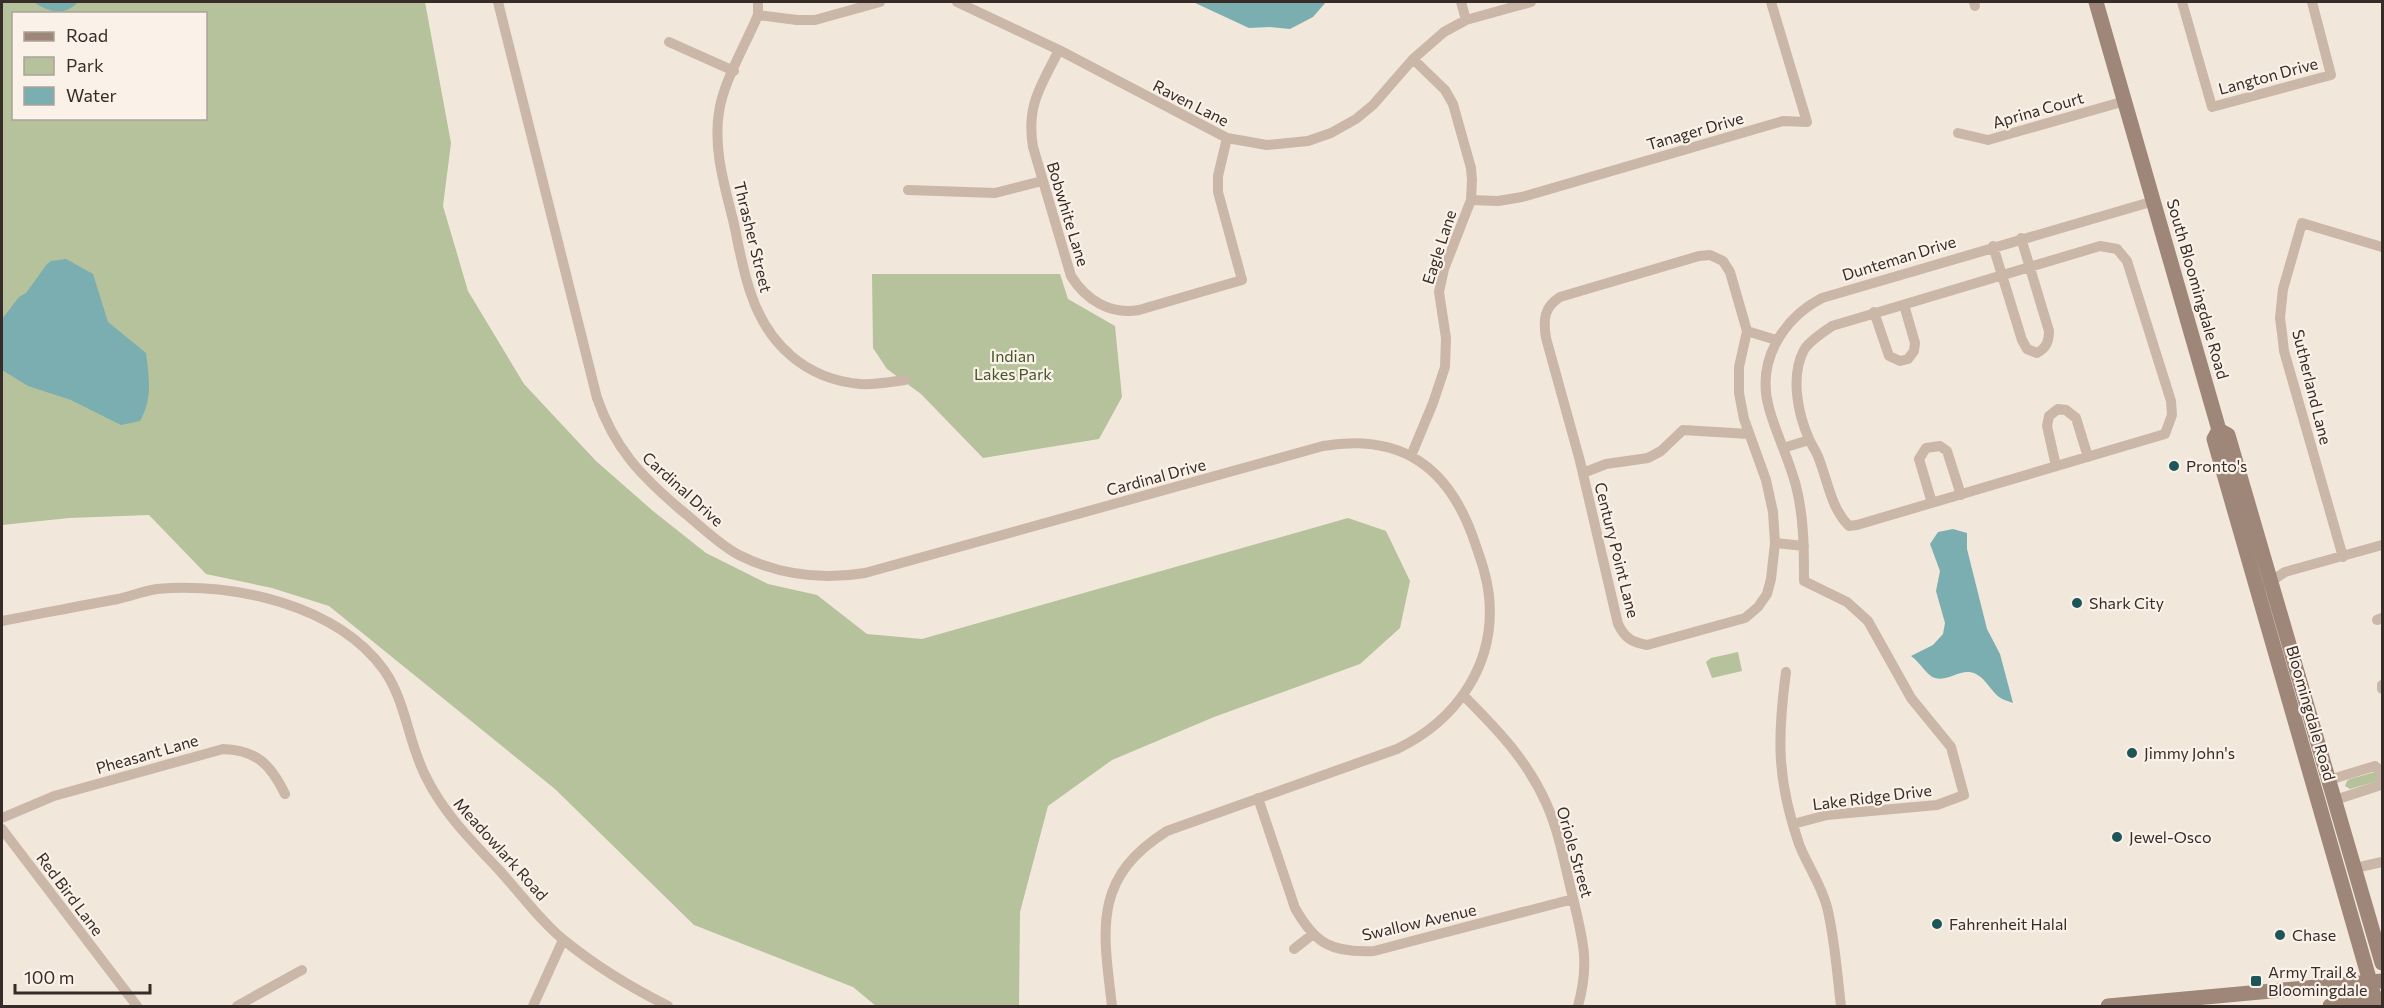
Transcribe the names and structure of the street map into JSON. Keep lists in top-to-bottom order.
{
  "streets": {
    "main road": ["South Bloomingdale Road", "Bloomingdale Road"],
    "street": [
      "Langton Drive",
      "Raven Lane",
      "Aprina Court",
      "Tanager Drive",
      "Bobwhite Lane",
      "Thrasher Street",
      "Eagle Lane",
      "Dunteman Drive",
      "Sutherland Lane",
      "Cardinal Drive",
      "Century Point Lane",
      "Pheasant Lane",
      "Lake Ridge Drive",
      "Meadowlark Road",
      "Oriole Street",
      "Red Bird Lane",
      "Swallow Avenue"
    ]
  },
  "crossings": [
    ["Raven Lane", "Bobwhite Lane"],
    ["Raven Lane", "Eagle Lane"],
    ["Aprina Court", "South Bloomingdale Road"],
    ["Tanager Drive", "Eagle Lane"],
    ["Eagle Lane", "Cardinal Drive"],
    ["Dunteman Drive", "South Bloomingdale Road"],
    ["Dunteman Drive", "Lake Ridge Drive"],
    ["South Bloomingdale Road", "Bloomingdale Road"],
    ["Cardinal Drive", "Oriole Street"],
    ["Cardinal Drive", "Swallow Avenue"],
    ["Oriole Street", "Swallow Avenue"]
  ],
  "parks": ["Indian Lakes Park"],
  "places": {
    "other": [
      "Pronto's",
      "Shark City",
      "Jimmy John's",
      "Jewel-Osco",
      "Fahrenheit Halal",
      "Chase"
    ],
    "transit": ["Army Trail & Bloomingdale"]
  },
  "legend": ["Road", "Park", "Water"],
  "scale_bar": "100 m"
}
